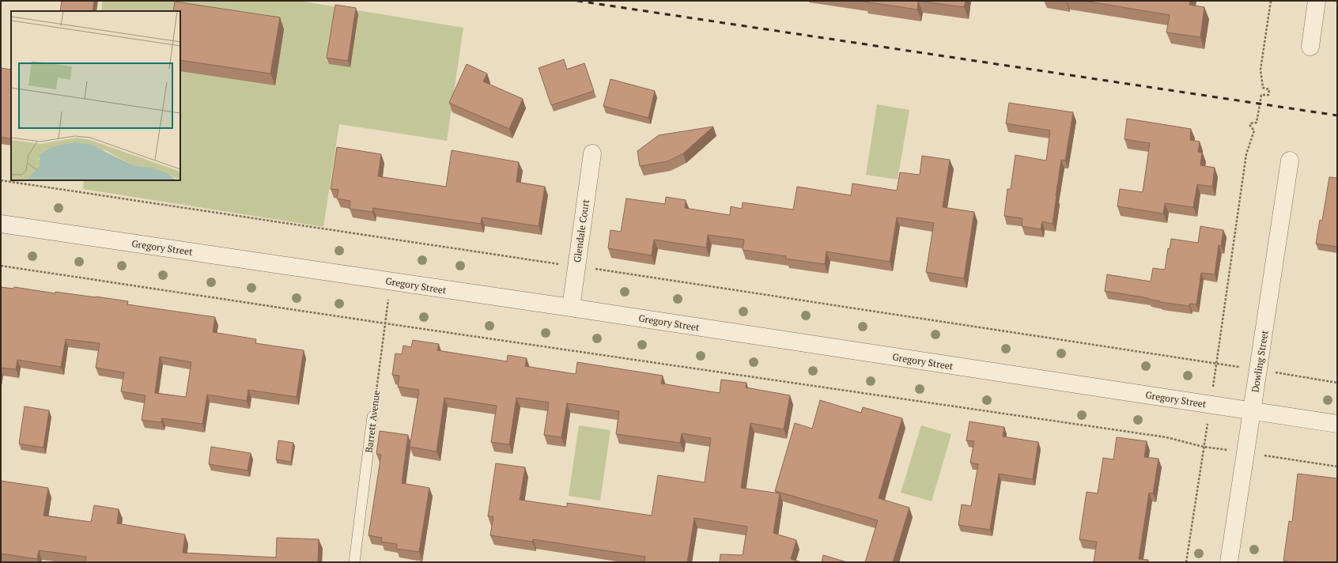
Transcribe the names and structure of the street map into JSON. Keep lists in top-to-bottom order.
{
  "streets": {
    "street": ["Glendale Court", "Gregory Street", "Dowling Street"],
    "lane": ["Barrett Avenue"]
  },
  "crossings": [
    ["Glendale Court", "Gregory Street"],
    ["Gregory Street", "Dowling Street"],
    ["Gregory Street", "Barrett Avenue"]
  ]
}
